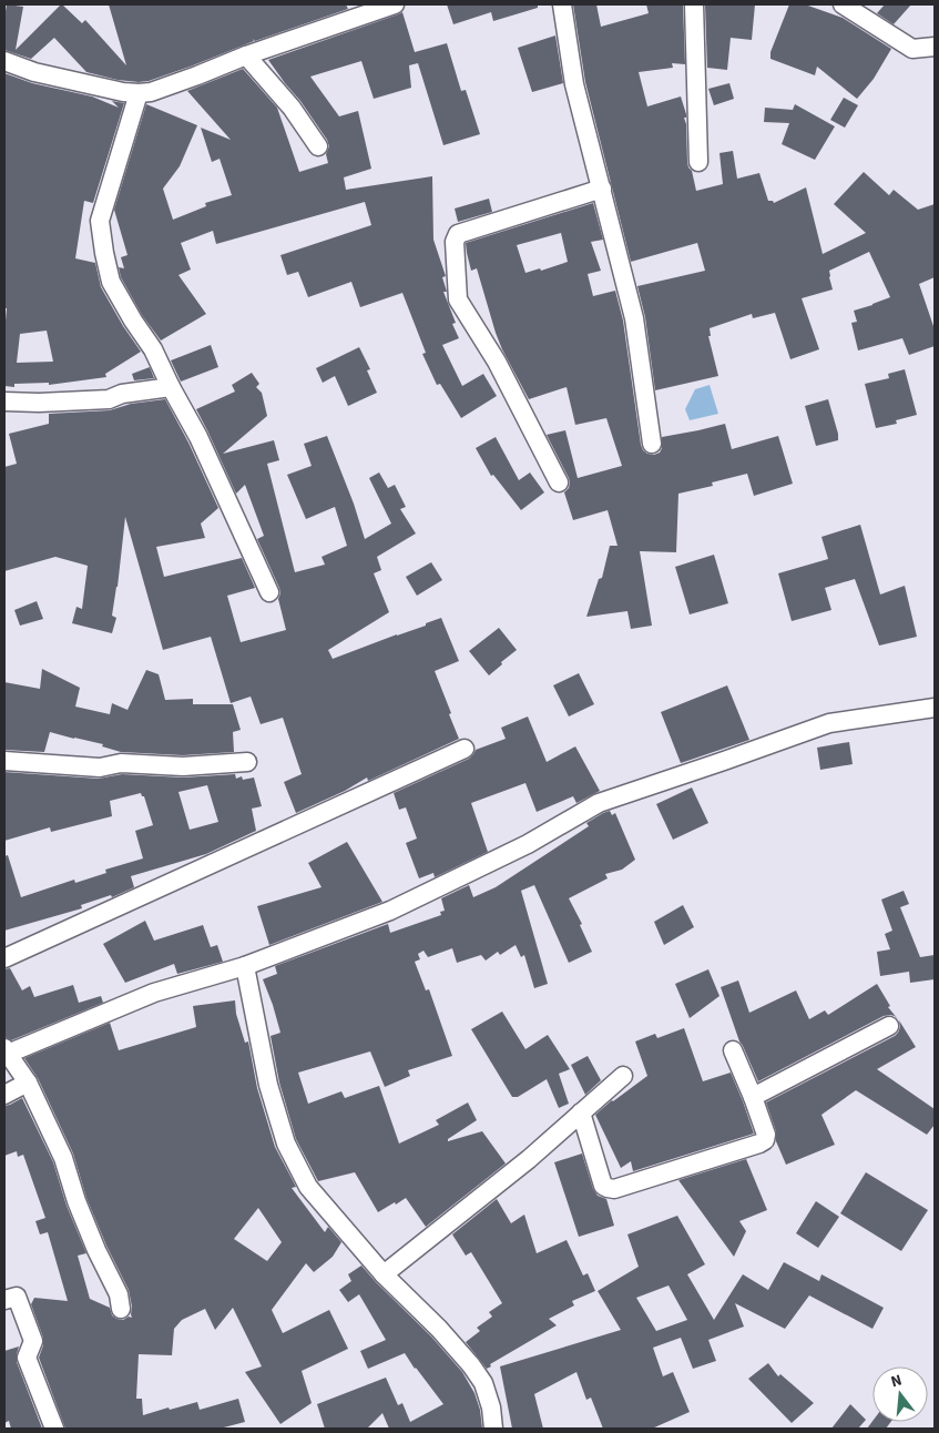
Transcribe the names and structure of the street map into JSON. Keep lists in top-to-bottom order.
{
  "north": "top"
}
